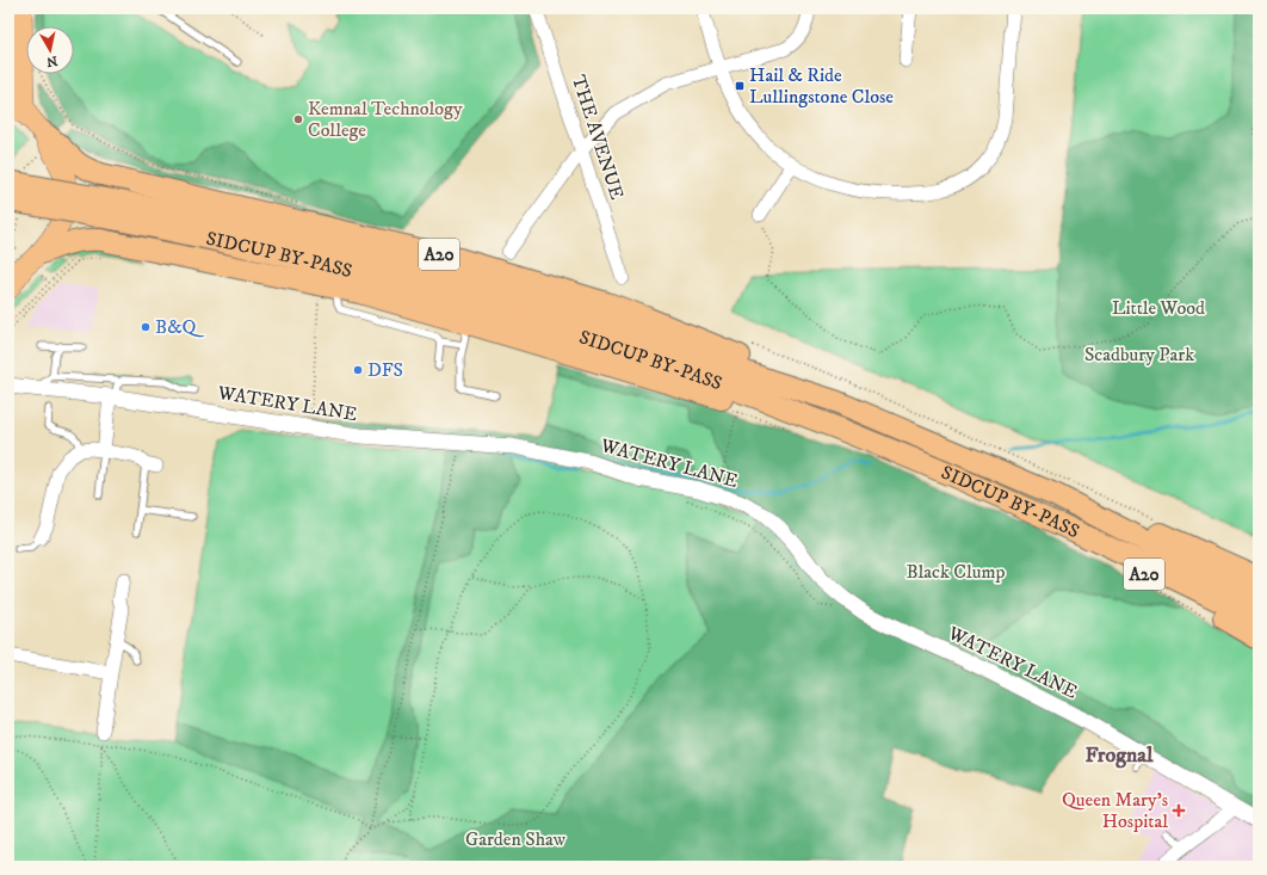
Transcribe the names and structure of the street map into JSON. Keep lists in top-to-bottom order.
{
  "streets": {
    "highway": ["SIDCUP BY-PASS", "A20"],
    "street": ["THE AVENUE", "WATERY LANE"]
  },
  "crossings": [
    ["SIDCUP BY-PASS", "A20"]
  ],
  "districts": ["Frognal"],
  "parks": [
    "Little Wood",
    "Scadbury Park",
    "Black Clump",
    "Garden Shaw"
  ],
  "places": {
    "transit": ["Hail & Ride Lullingstone Close"],
    "other": ["Kemnal Technology College", "B&Q", "DFS"],
    "health": ["Queen Mary's Hospital"]
  },
  "north": "bottom"
}
